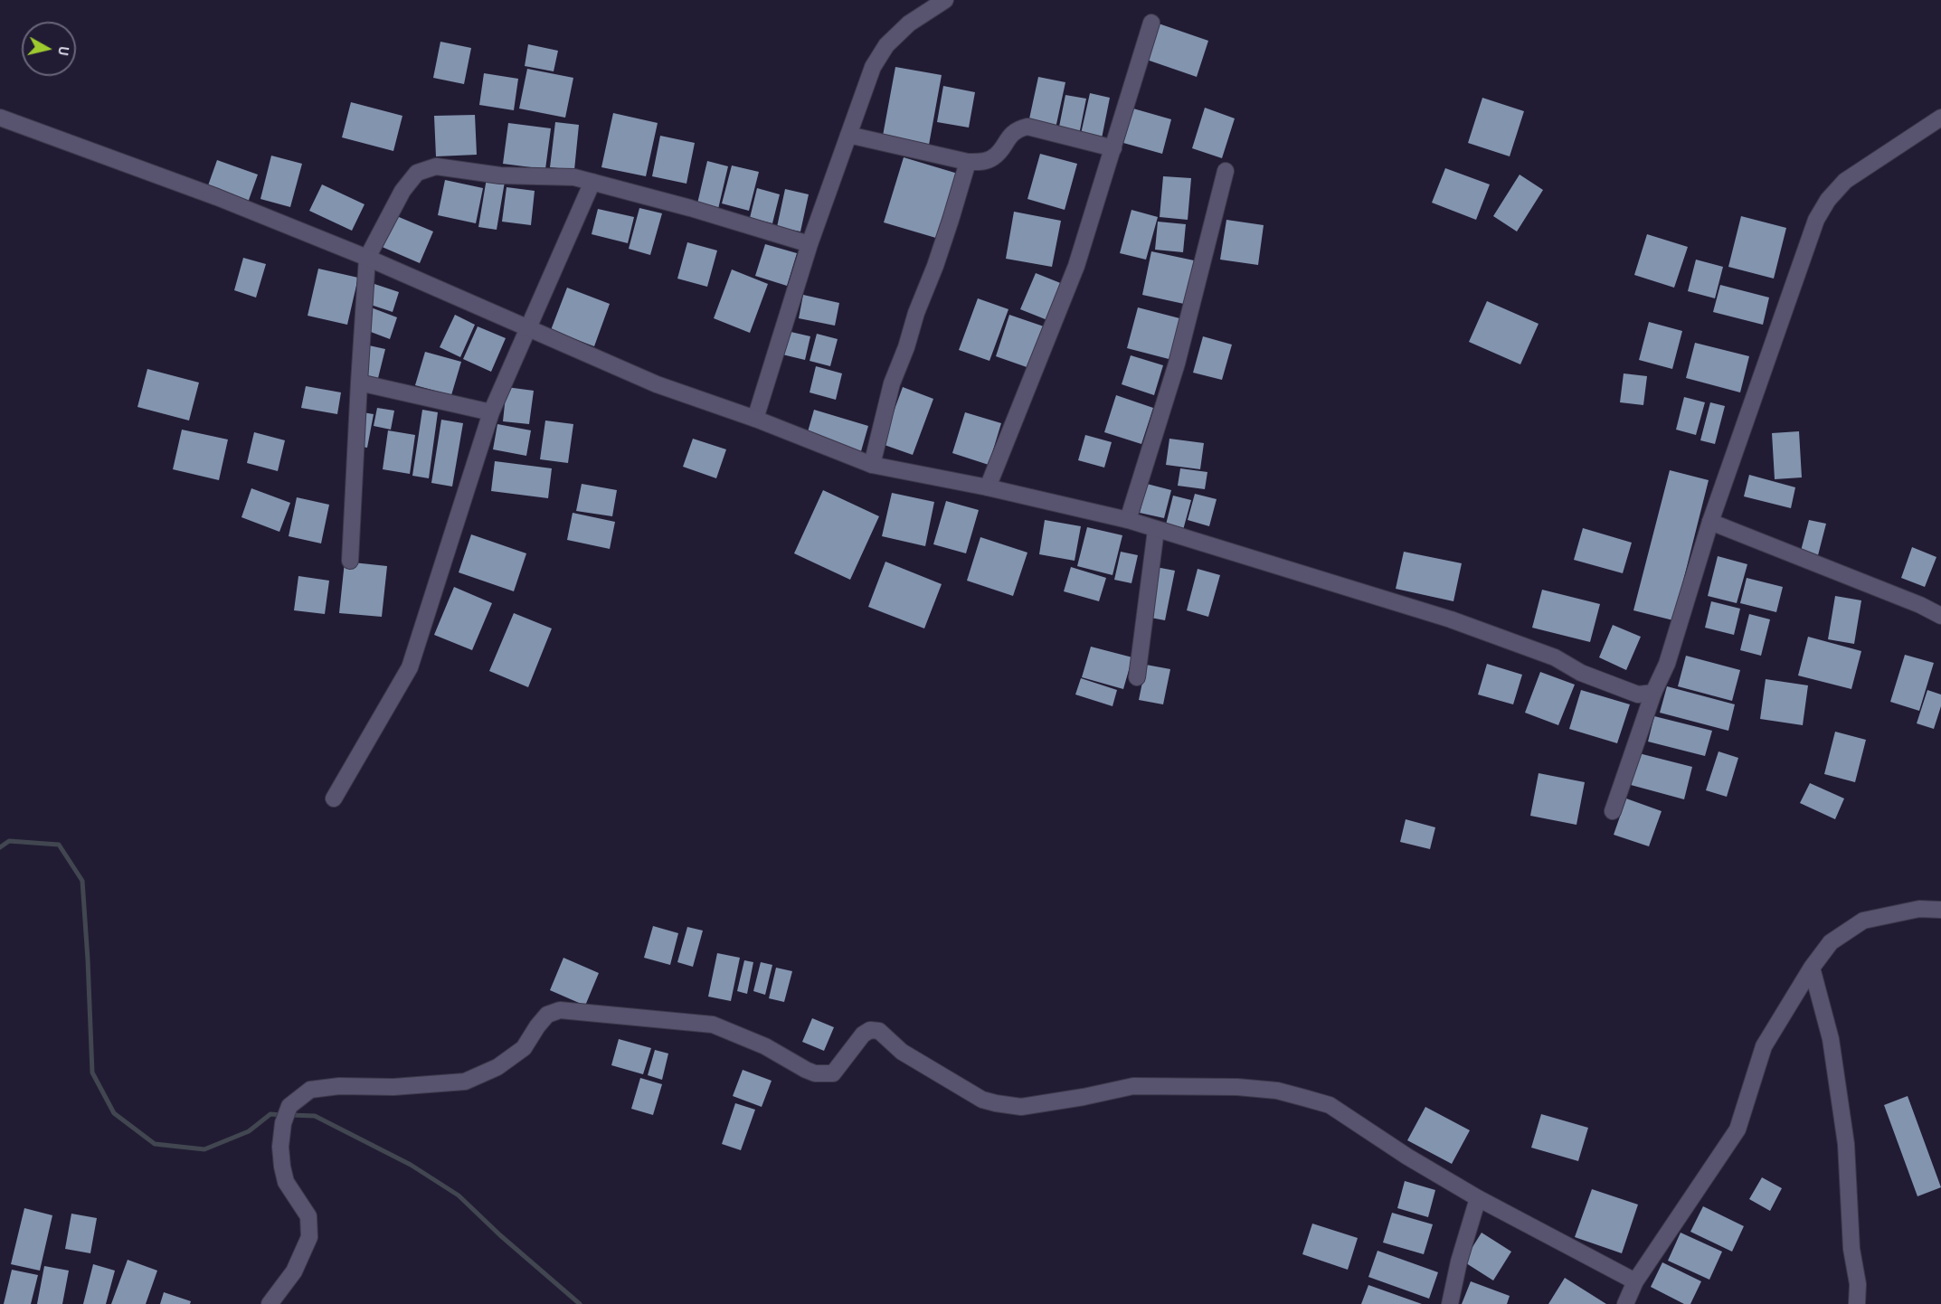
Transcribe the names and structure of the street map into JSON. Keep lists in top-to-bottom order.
{
  "north": "right"
}
